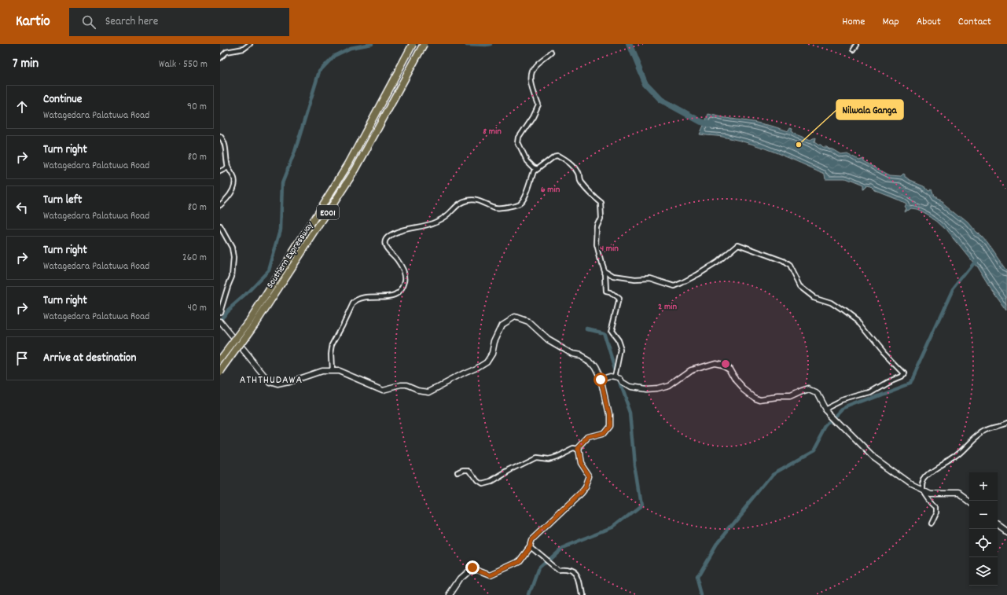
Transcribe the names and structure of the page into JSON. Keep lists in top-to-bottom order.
{
  "streets": {
    "highway": ["E001", "Southern Expressway"]
  },
  "districts": ["ATHTHUDAWA"],
  "places": ["Nilwala Ganga"],
  "page": {
    "header": "Kartio",
    "search": "Search here",
    "nav": [
      "Home",
      "Map",
      "About",
      "Contact"
    ],
    "heading": ["7 min", "Walk · 550 m"],
    "list": [
      ["Continue", "Watagedara Palatuwa Road", "90 m"],
      ["Turn right", "Watagedara Palatuwa Road", "80 m"],
      ["Turn left", "Watagedara Palatuwa Road", "80 m"],
      ["Turn right", "Watagedara Palatuwa Road", "260 m"],
      ["Turn right", "Watagedara Palatuwa Road", "40 m"],
      "Arrive at destination"
    ],
    "map_buttons": ["+", "−"]
  },
  "rings": [
    "8 min",
    "6 min",
    "4 min",
    "2 min"
  ]
}
